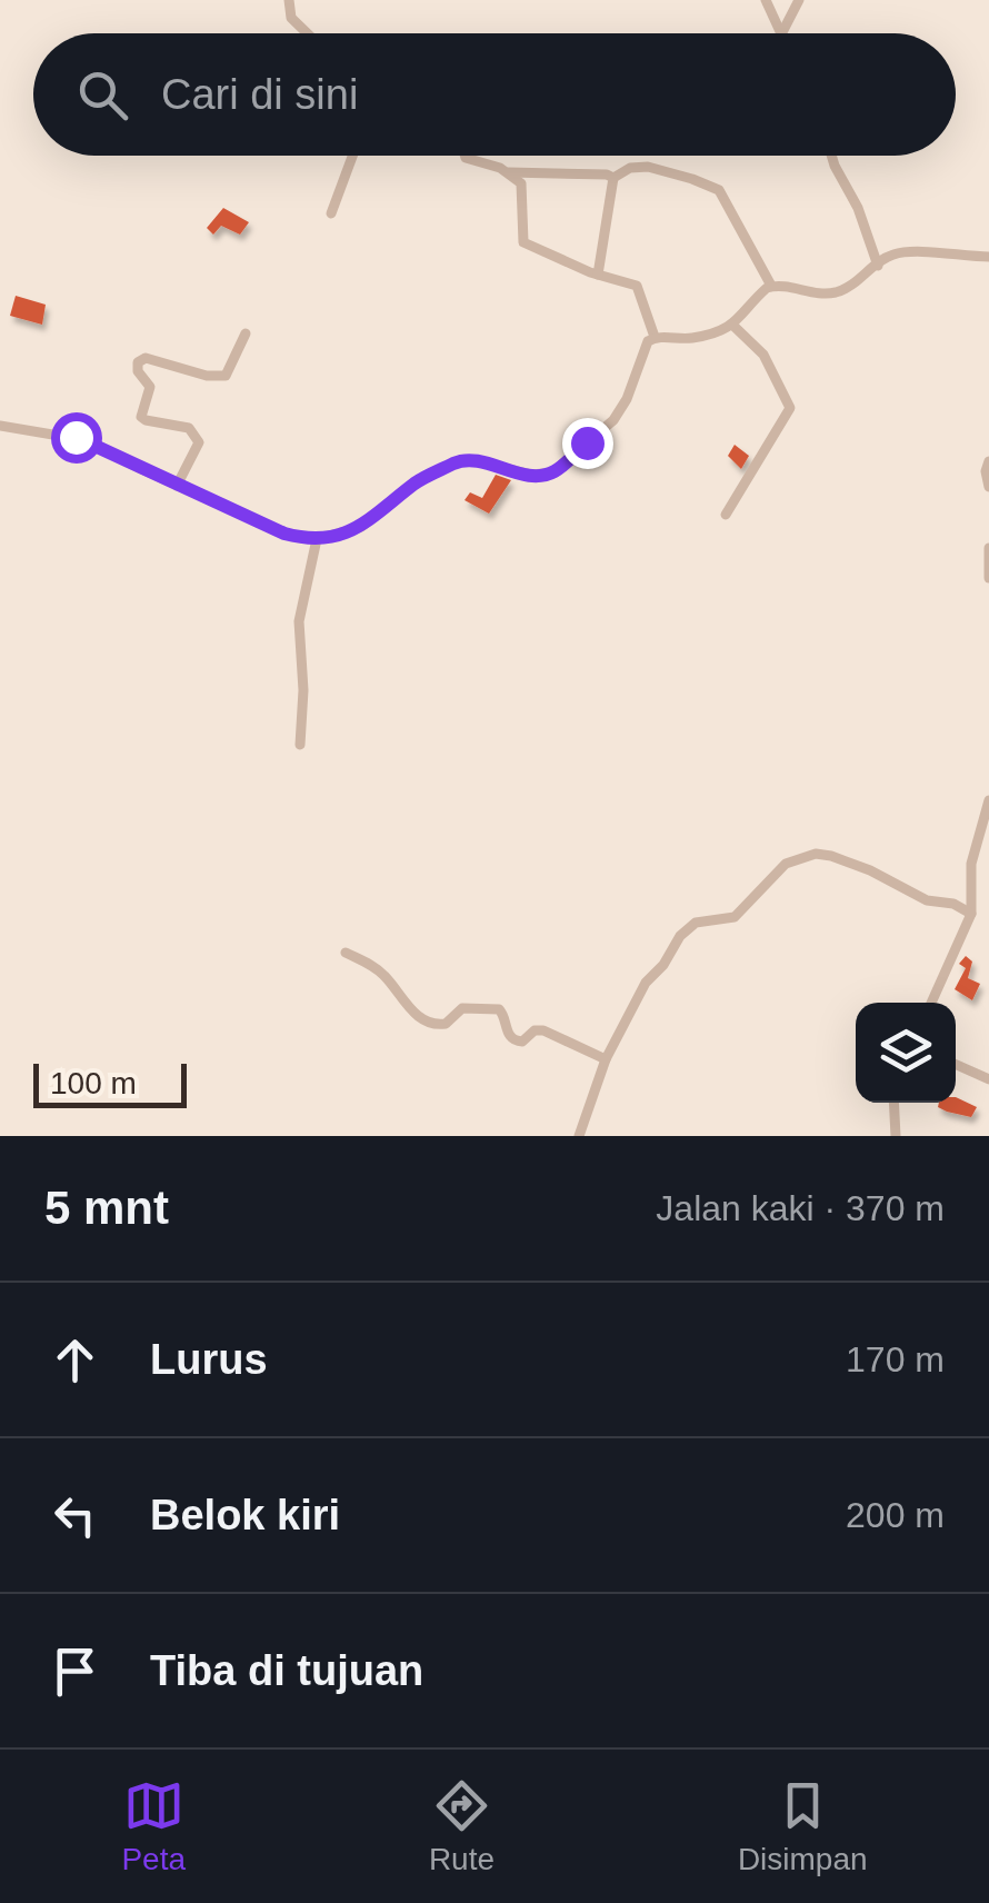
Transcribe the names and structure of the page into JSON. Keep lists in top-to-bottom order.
{
  "scale_bar": "100 m",
  "page": {
    "search": "Cari di sini",
    "scale": "100 m",
    "heading": ["5 mnt", "Jalan kaki · 370 m"],
    "list": [
      ["Lurus", "170 m"],
      ["Belok kiri", "200 m"],
      "Tiba di tujuan"
    ],
    "nav": ["Peta", "Rute", "Disimpan"]
  }
}
